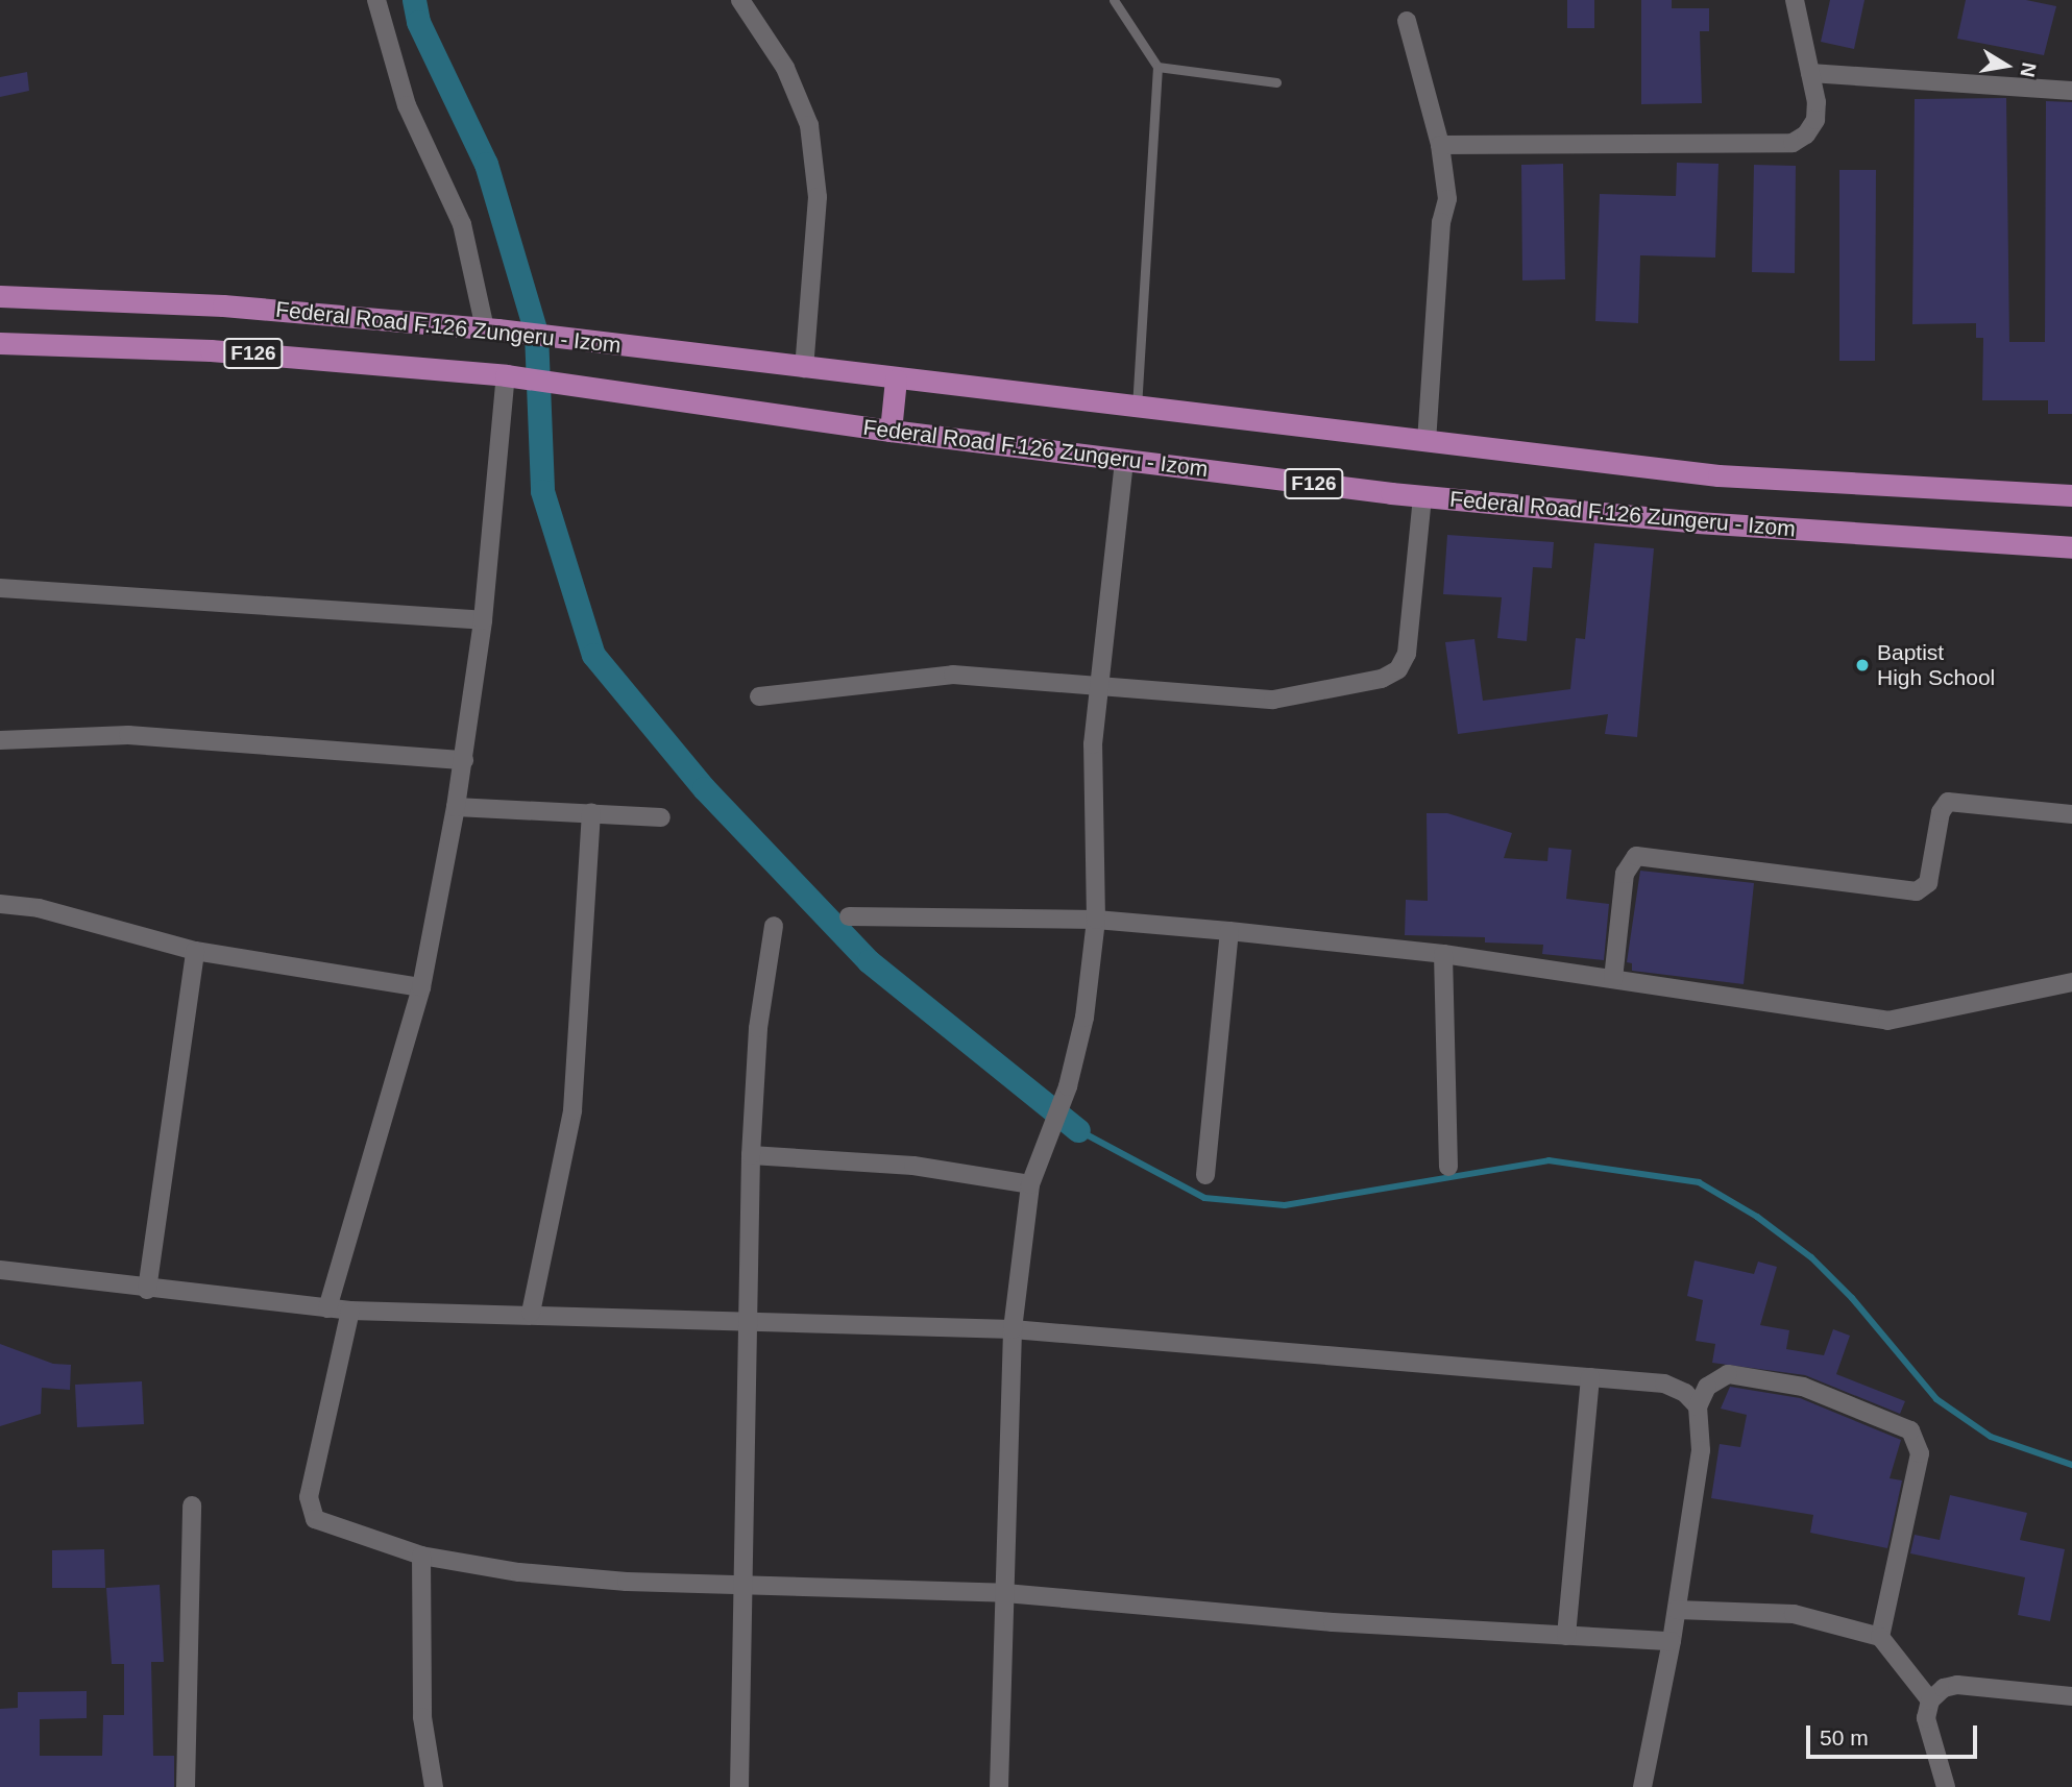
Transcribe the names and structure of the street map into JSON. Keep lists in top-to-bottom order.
{
  "streets": {
    "main road": ["Federal Road F.126 Zungeru - Izom", "F126"]
  },
  "places": ["Baptist High School"],
  "scale_bar": "50 m",
  "north": "right"
}
